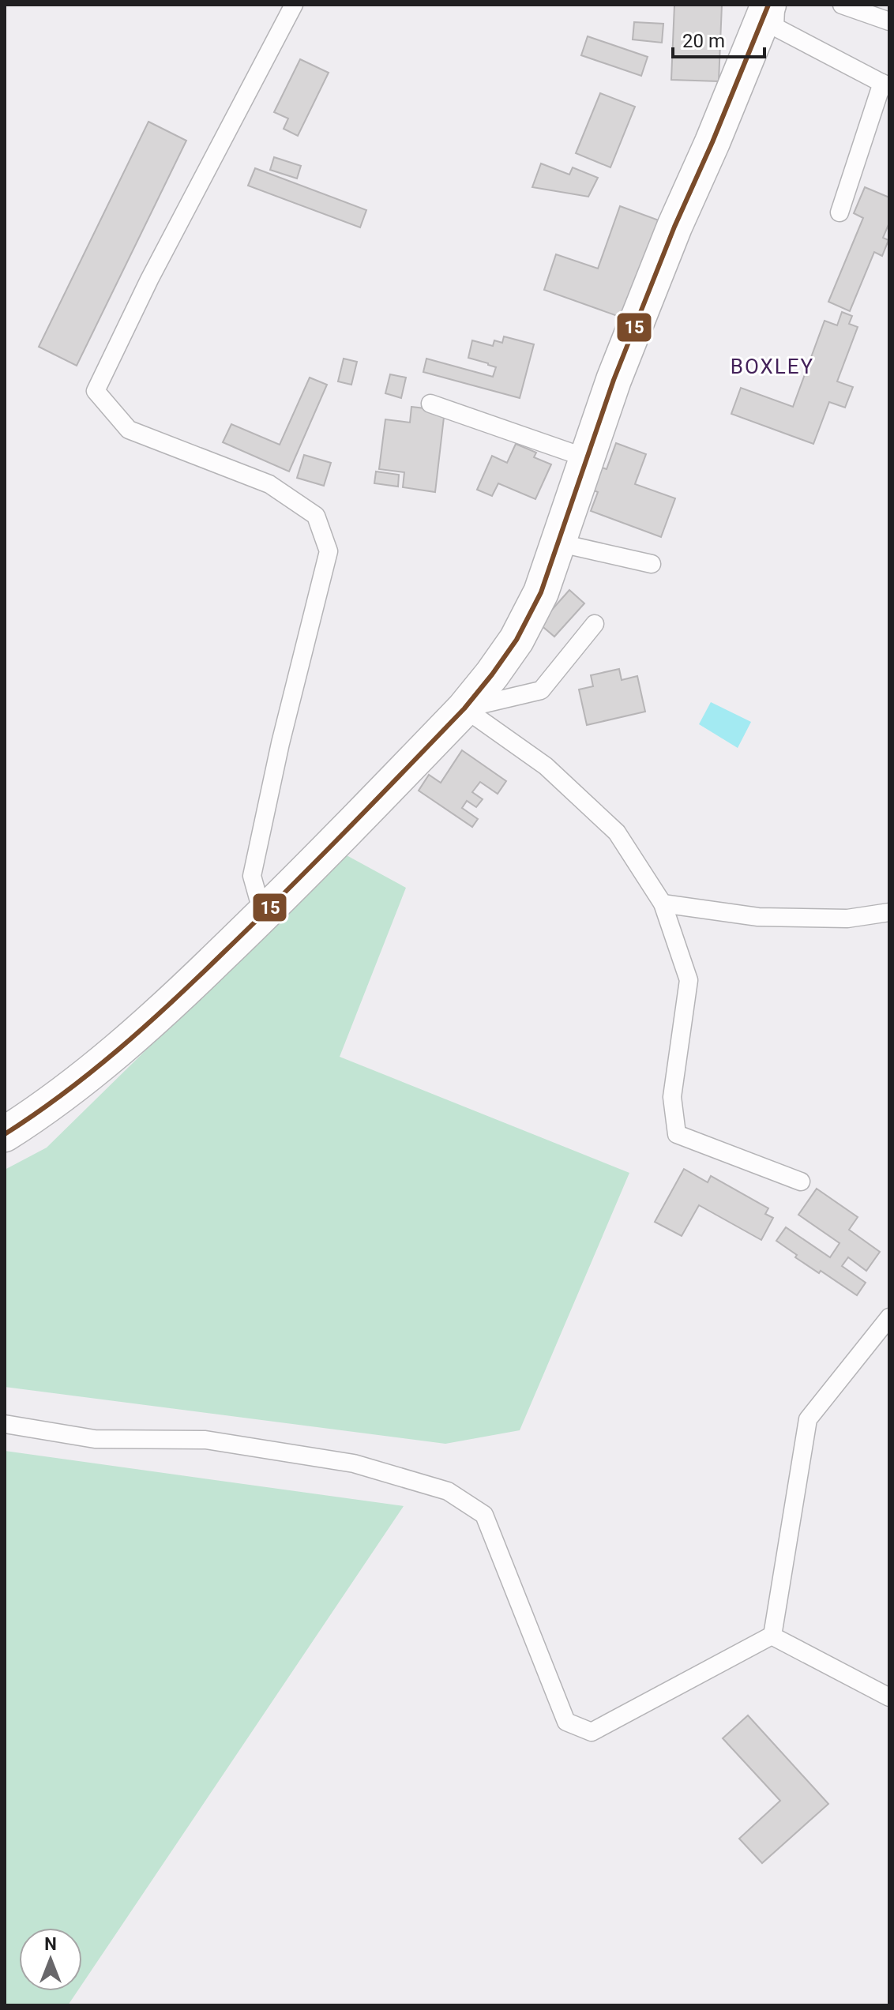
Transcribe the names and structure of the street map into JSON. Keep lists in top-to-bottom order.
{
  "districts": ["BOXLEY"],
  "lines": ["transit line 15"],
  "scale_bar": "20 m",
  "north": "top"
}
